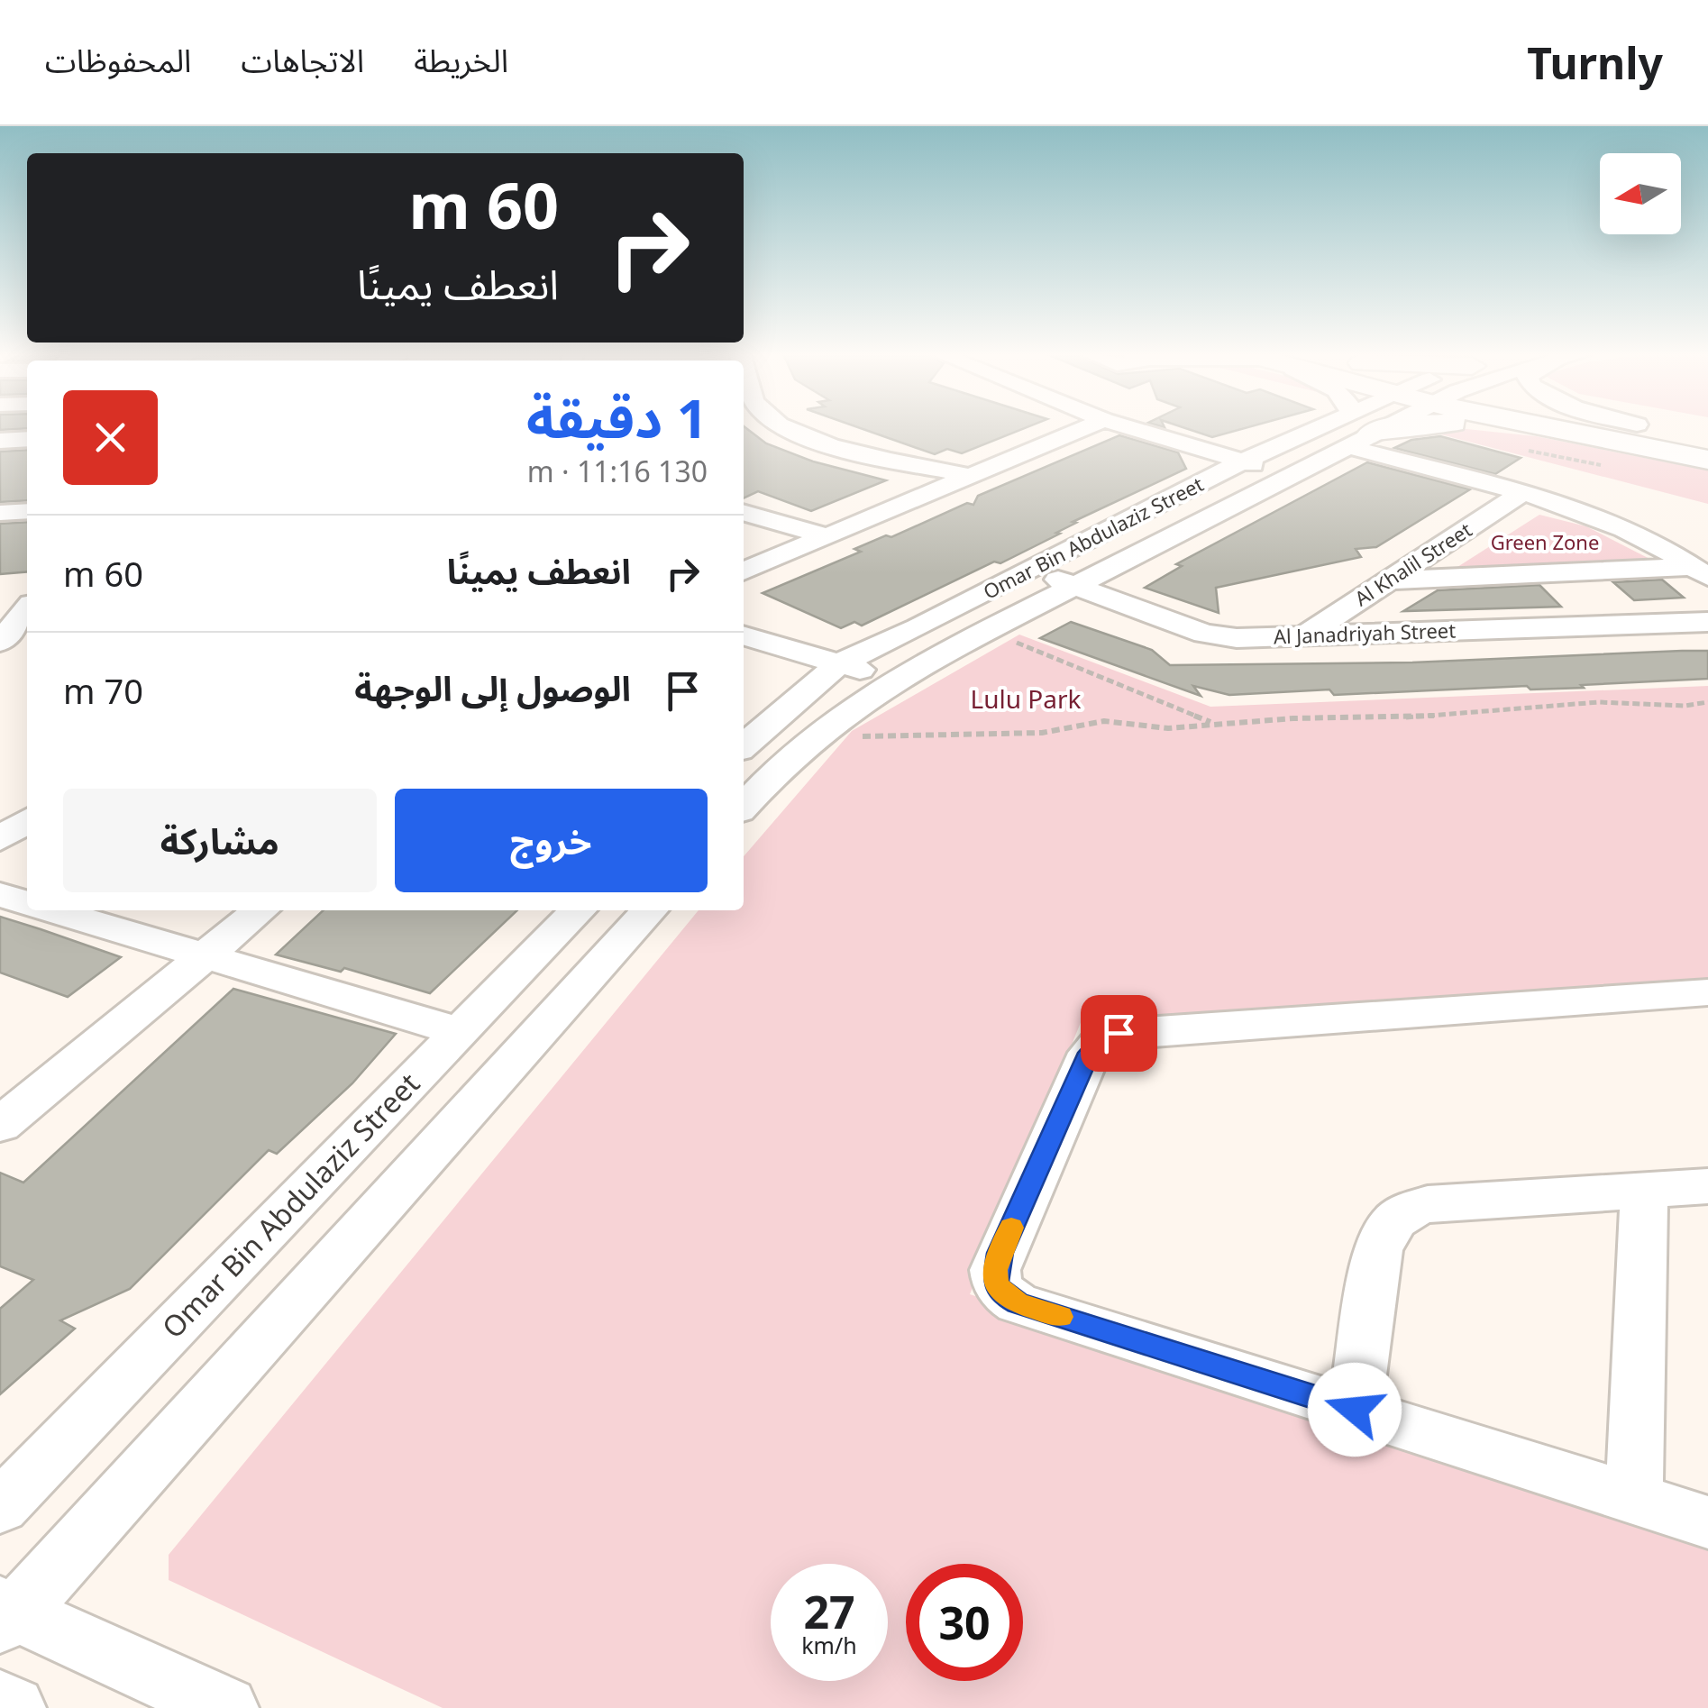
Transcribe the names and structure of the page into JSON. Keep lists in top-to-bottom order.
{
  "streets": {
    "street": ["Omar Bin Abdulaziz Street", "Al Khalil Street", "Al Janadriyah Street"]
  },
  "crossings": [
    ["Omar Bin Abdulaziz Street", "Al Janadriyah Street"],
    ["Al Khalil Street", "Al Janadriyah Street"]
  ],
  "parks": ["Green Zone", "Lulu Park"],
  "north": "left",
  "page": {
    "header": "Turnly",
    "nav": ["الخريطة", "الاتجاهات", "المحفوظات"],
    "turn": ["60 m", "انعطف يمينًا"],
    "heading": ["1 دقيقة", "130 m · 11:16"],
    "list": [
      {
        "name": "انعطف يمينًا",
        "value": "60 m"
      },
      {
        "name": "الوصول إلى الوجهة",
        "value": "70 m"
      }
    ],
    "buttons": ["خروج", "مشاركة"],
    "speed": "27 km/h",
    "limit": "30"
  }
}
